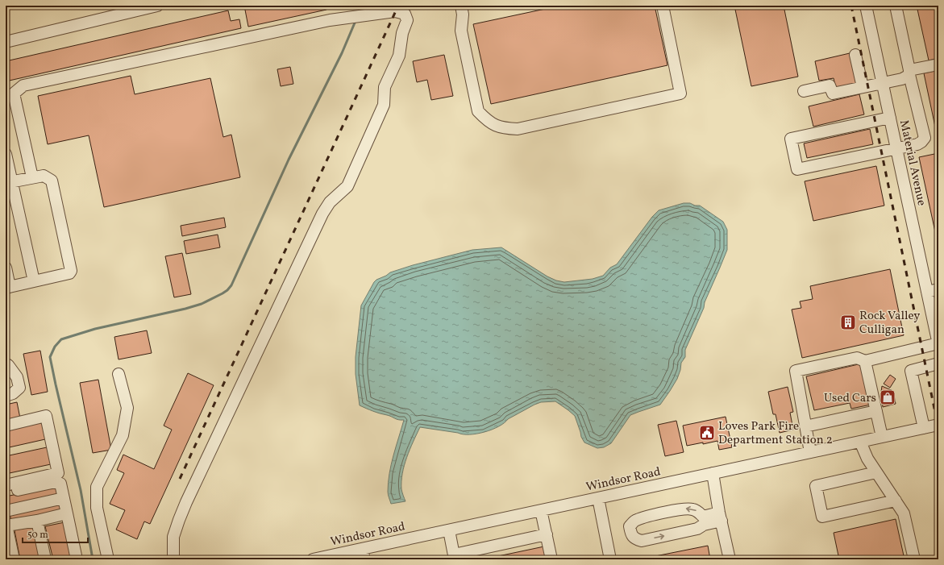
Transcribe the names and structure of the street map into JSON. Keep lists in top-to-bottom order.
{
  "streets": {
    "street": ["Material Avenue", "Windsor Road"]
  },
  "places": {
    "building": ["Rock Valley Culligan"],
    "shop": ["Used Cars"],
    "public building": ["Loves Park Fire Department Station 2"]
  },
  "scale_bar": "50 m"
}
